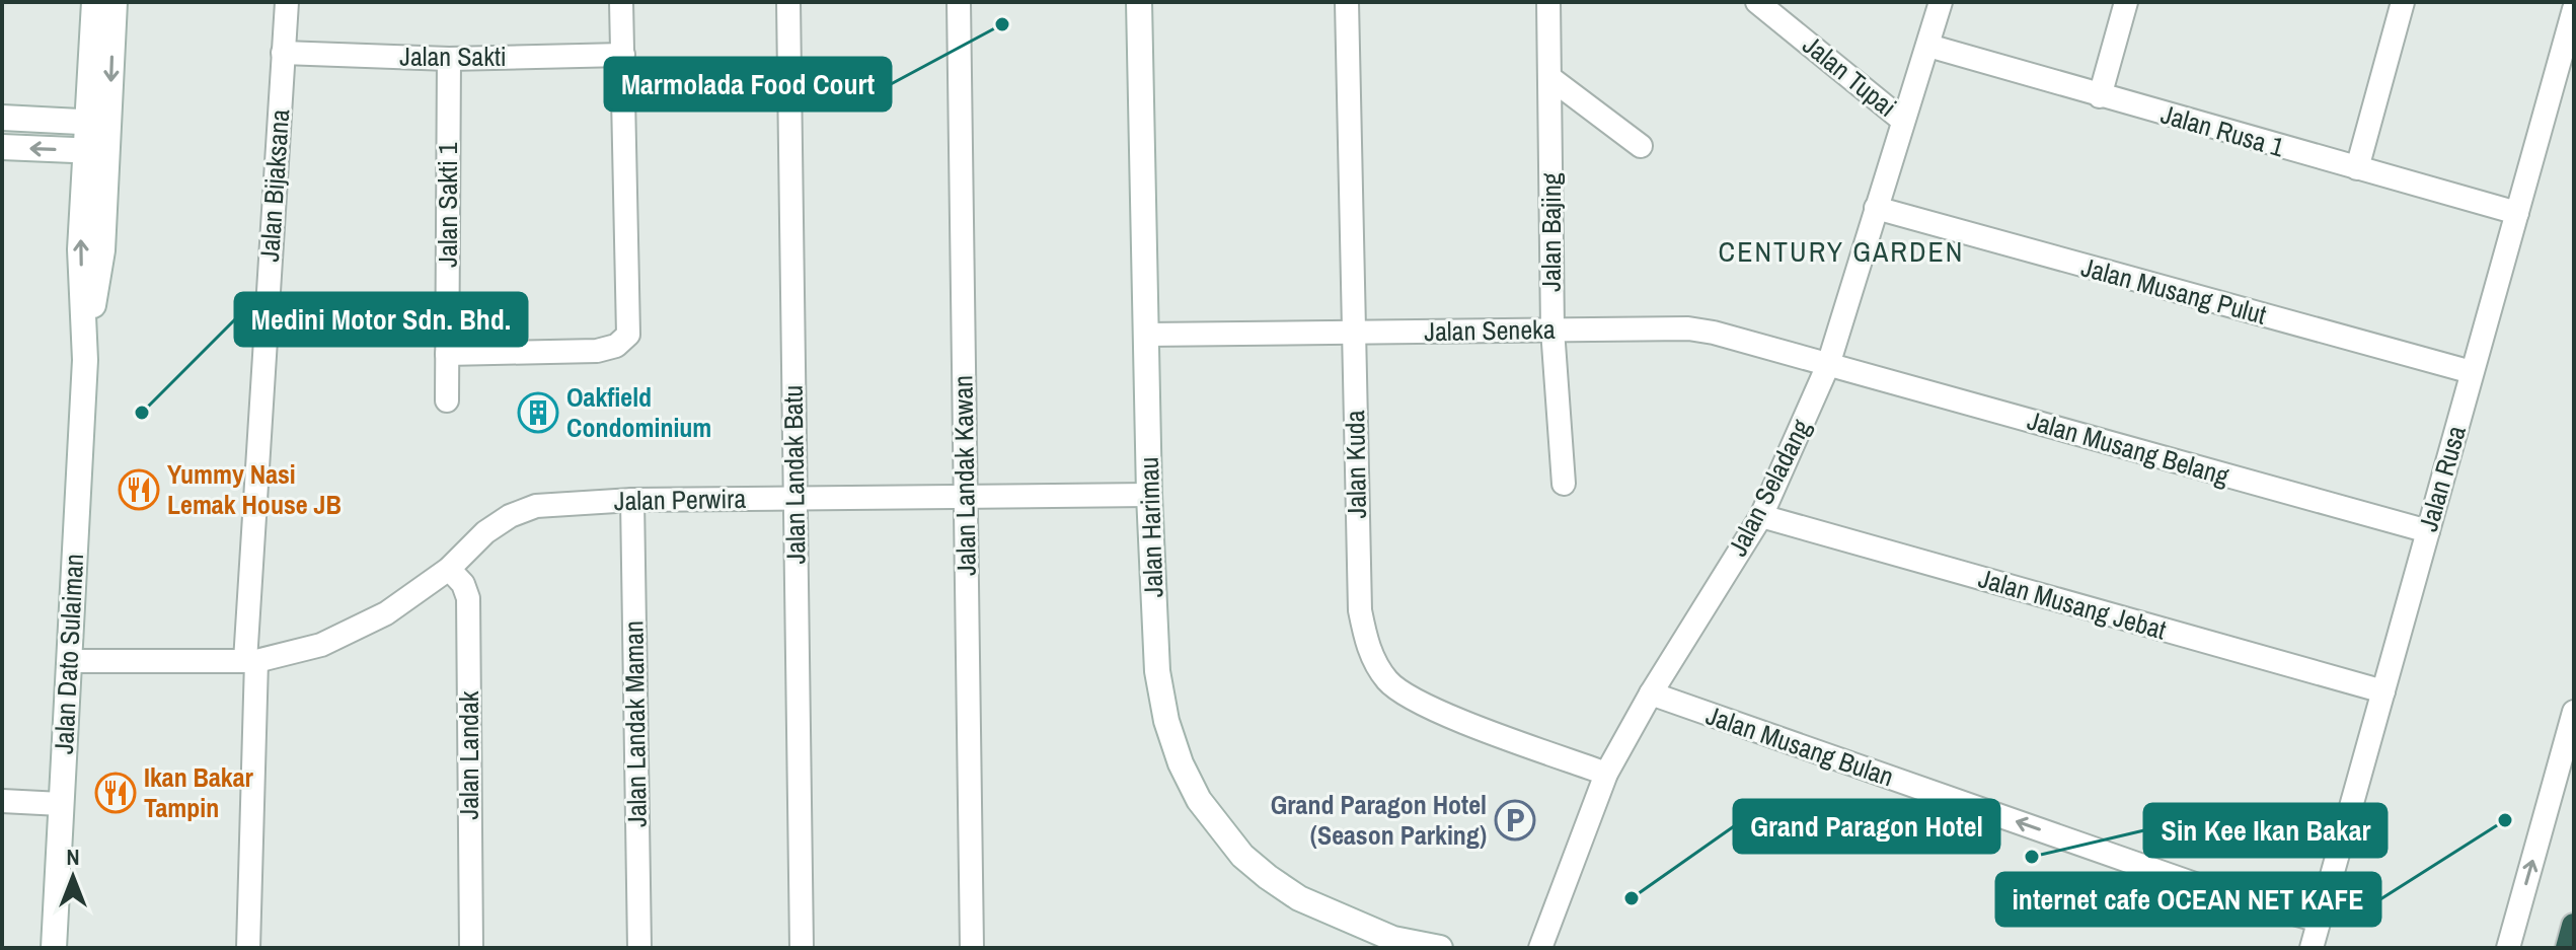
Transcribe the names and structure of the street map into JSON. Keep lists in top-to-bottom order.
{
  "streets": {
    "street": [
      "Jalan Sakti",
      "Jalan Tupai",
      "Jalan Rusa 1",
      "Jalan Bijaksana",
      "Jalan Sakti 1",
      "Jalan Bajing",
      "Jalan Musang Pulut",
      "Jalan Seneka",
      "Jalan Musang Belang",
      "Jalan Kuda",
      "Jalan Landak Batu",
      "Jalan Landak Kawan",
      "Jalan Rusa",
      "Jalan Seladang",
      "Jalan Perwira",
      "Jalan Harimau",
      "Jalan Musang Jebat",
      "Jalan Dato Sulaiman",
      "Jalan Landak Maman",
      "Jalan Musang Bulan",
      "Jalan Landak"
    ]
  },
  "crossings": [
    ["Jalan Sakti", "Jalan Bijaksana"],
    ["Jalan Sakti", "Jalan Sakti 1"],
    ["Jalan Tupai", "Jalan Seladang"],
    ["Jalan Rusa 1", "Jalan Rusa"],
    ["Jalan Rusa 1", "Jalan Seladang"],
    ["Jalan Bijaksana", "Jalan Perwira"],
    ["Jalan Bajing", "Jalan Seneka"],
    ["Jalan Musang Pulut", "Jalan Rusa"],
    ["Jalan Musang Pulut", "Jalan Seladang"],
    ["Jalan Seneka", "Jalan Musang Belang"],
    ["Jalan Seneka", "Jalan Kuda"],
    ["Jalan Seneka", "Jalan Seladang"],
    ["Jalan Seneka", "Jalan Harimau"],
    ["Jalan Musang Belang", "Jalan Rusa"],
    ["Jalan Musang Belang", "Jalan Seladang"],
    ["Jalan Kuda", "Jalan Seladang"],
    ["Jalan Landak Batu", "Jalan Perwira"],
    ["Jalan Landak Kawan", "Jalan Perwira"],
    ["Jalan Rusa", "Jalan Musang Jebat"],
    ["Jalan Rusa", "Jalan Musang Bulan"],
    ["Jalan Seladang", "Jalan Musang Jebat"],
    ["Jalan Seladang", "Jalan Musang Bulan"],
    ["Jalan Perwira", "Jalan Harimau"],
    ["Jalan Perwira", "Jalan Dato Sulaiman"],
    ["Jalan Perwira", "Jalan Landak Maman"],
    ["Jalan Perwira", "Jalan Landak"]
  ],
  "one_way": ["Jalan Musang Bulan"],
  "districts": ["CENTURY GARDEN"],
  "places": {
    "other": [
      "Marmolada Food Court",
      "Medini Motor Sdn. Bhd.",
      "internet cafe OCEAN NET KAFE",
      "Sin Kee Ikan Bakar",
      "Grand Paragon Hotel"
    ],
    "building": ["Oakfield Condominium"],
    "restaurant": ["Yummy Nasi Lemak House JB", "Ikan Bakar Tampin"],
    "parking": ["Grand Paragon Hotel (Season Parking)"]
  },
  "north": "top"
}
